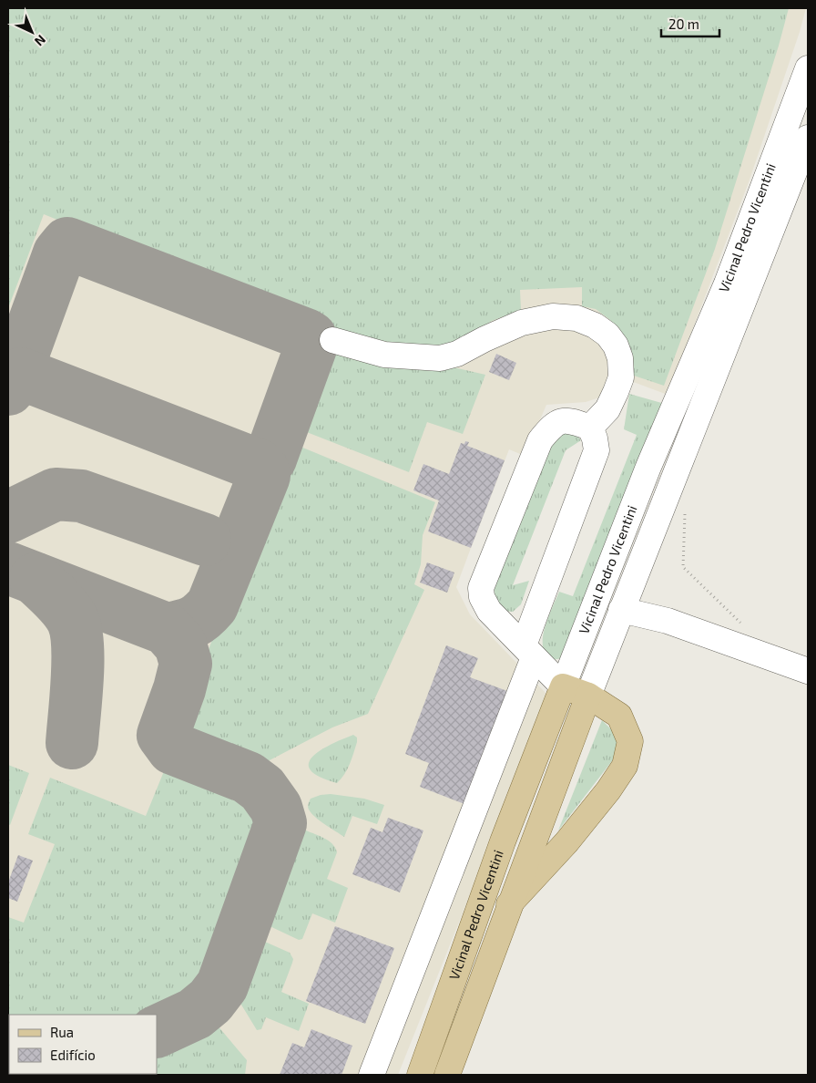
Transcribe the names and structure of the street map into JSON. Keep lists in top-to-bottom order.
{
  "streets": {
    "main road": ["Vicinal Pedro Vicentini"]
  },
  "legend": ["Rua", "Edifício"],
  "scale_bar": "20 m",
  "north": "bottom right"
}
